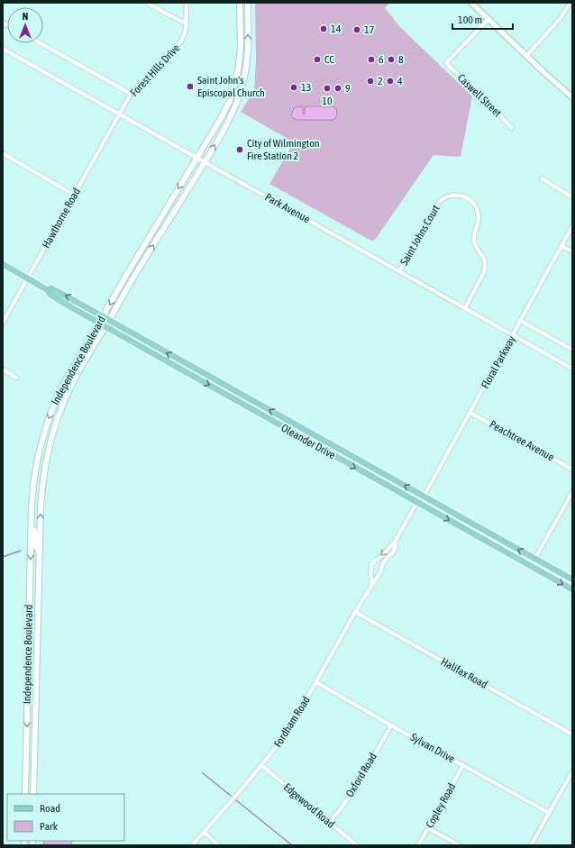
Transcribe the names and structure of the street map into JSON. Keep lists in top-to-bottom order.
{
  "streets": {
    "main road": ["Independence Boulevard", "Oleander Drive"],
    "street": [
      "Forest Hills Drive",
      "Caswell Street",
      "Park Avenue",
      "Hawthorne Road",
      "Saint Johns Court",
      "Floral Parkway",
      "Peachtree Avenue",
      "Halifax Road",
      "Fordham Road",
      "Sylvan Drive",
      "Oxford Road",
      "Edgewood Road",
      "Copley Road"
    ]
  },
  "crossings": [
    ["Forest Hills Drive", "Park Avenue"],
    ["Forest Hills Drive", "Hawthorne Road"],
    ["Park Avenue", "Hawthorne Road"],
    ["Park Avenue", "Saint Johns Court"],
    ["Park Avenue", "Independence Boulevard"],
    ["Park Avenue", "Floral Parkway"],
    ["Hawthorne Road", "Oleander Drive"],
    ["Independence Boulevard", "Oleander Drive"],
    ["Floral Parkway", "Peachtree Avenue"],
    ["Floral Parkway", "Oleander Drive"],
    ["Floral Parkway", "Fordham Road"],
    ["Oleander Drive", "Fordham Road"],
    ["Halifax Road", "Fordham Road"],
    ["Fordham Road", "Sylvan Drive"],
    ["Fordham Road", "Edgewood Road"],
    ["Sylvan Drive", "Oxford Road"],
    ["Sylvan Drive", "Copley Road"],
    ["Oxford Road", "Edgewood Road"]
  ],
  "places": [
    "14",
    "17",
    "CC",
    "6",
    "8",
    "2",
    "4",
    "Saint John's Episcopal Church",
    "13",
    "10",
    "9",
    "City of Wilmington Fire Station 2"
  ],
  "legend": ["Road", "Park"],
  "scale_bar": "100 m",
  "north": "top"
}
